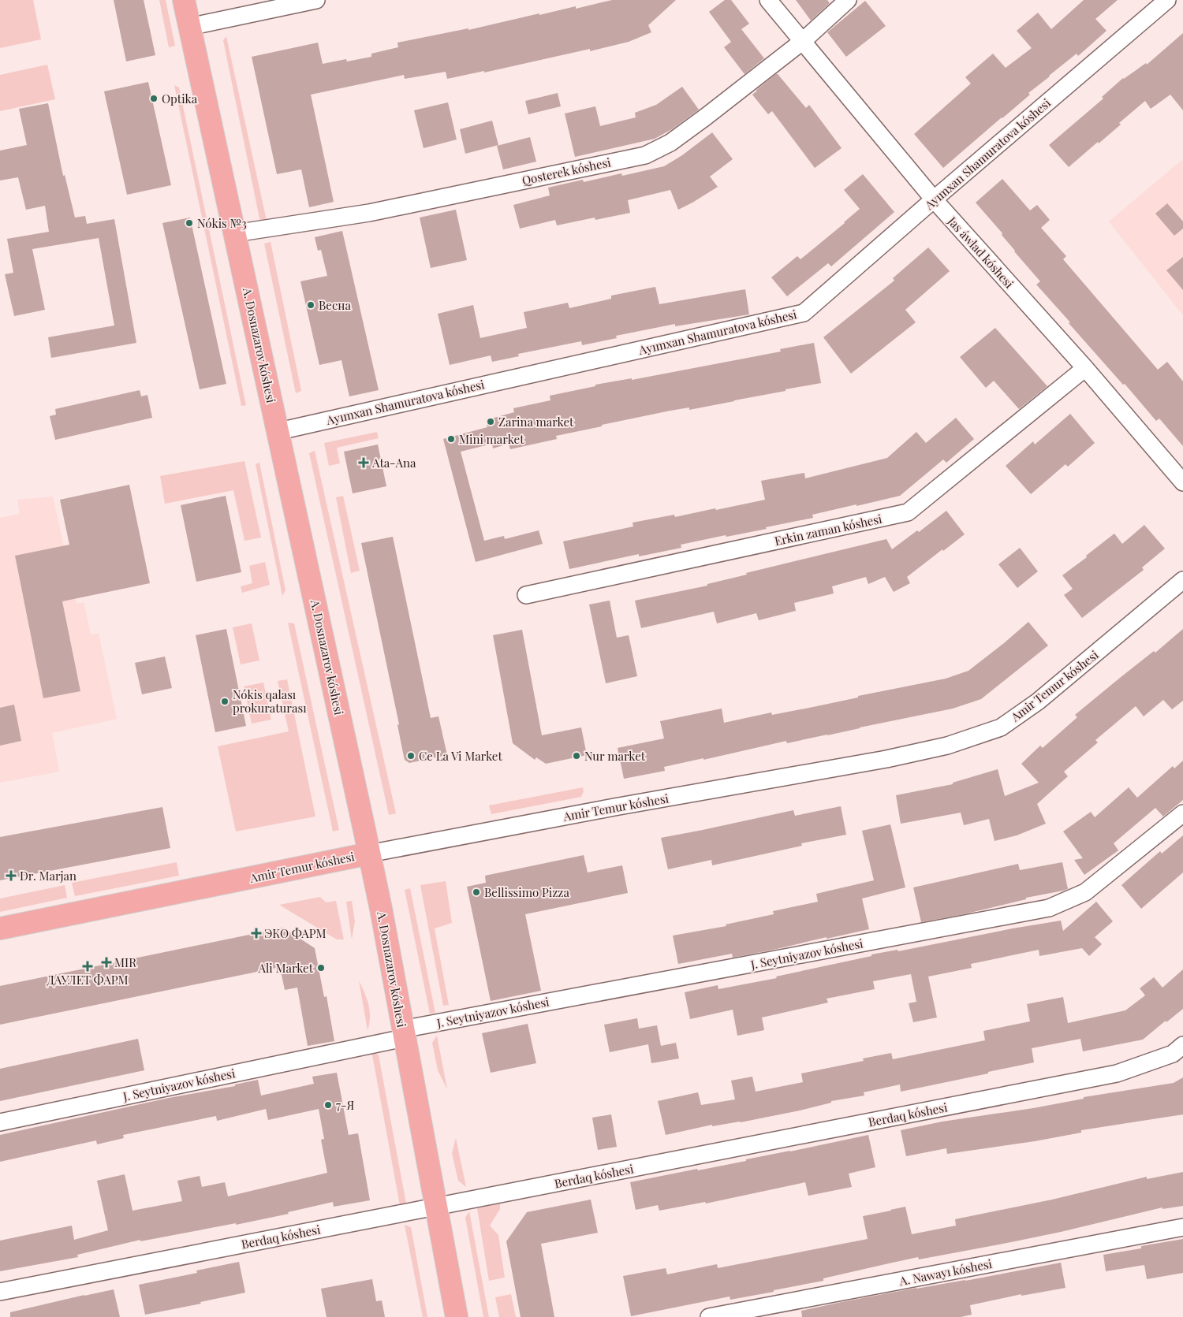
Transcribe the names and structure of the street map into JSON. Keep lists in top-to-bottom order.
{
  "streets": {
    "main road": ["A. Dosnazarov kóshesi", "Amir Temur kóshesi"],
    "street": [
      "Ayımxan Shamuratova kóshesi",
      "Qosterek kóshesi",
      "Jas áwlad kóshesi",
      "Erkin zaman kóshesi",
      "J. Seytniyazov kóshesi",
      "Berdaq kóshesi",
      "A. Nawayı kóshesi"
    ]
  },
  "crossings": [
    ["Ayımxan Shamuratova kóshesi", "Jas áwlad kóshesi"],
    ["Ayımxan Shamuratova kóshesi", "A. Dosnazarov kóshesi"],
    ["Qosterek kóshesi", "Jas áwlad kóshesi"],
    ["Qosterek kóshesi", "A. Dosnazarov kóshesi"],
    ["Jas áwlad kóshesi", "Erkin zaman kóshesi"],
    ["A. Dosnazarov kóshesi", "Amir Temur kóshesi"],
    ["A. Dosnazarov kóshesi", "J. Seytniyazov kóshesi"],
    ["A. Dosnazarov kóshesi", "Berdaq kóshesi"]
  ],
  "places": {
    "other": [
      "Optika",
      "Nókis №3",
      "Весна",
      "Zarina market",
      "Mini market",
      "Nókis qalası prokuraturası",
      "Ce La Vi Market",
      "Nur market",
      "Bellissimo Pizza",
      "Ali Market",
      "7-Я"
    ],
    "health": [
      "Ata-Ana",
      "Dr. Marjan",
      "ЭКО ФАРМ",
      "MIR",
      "ДАУЛЕТ ФАРМ"
    ]
  }
}
